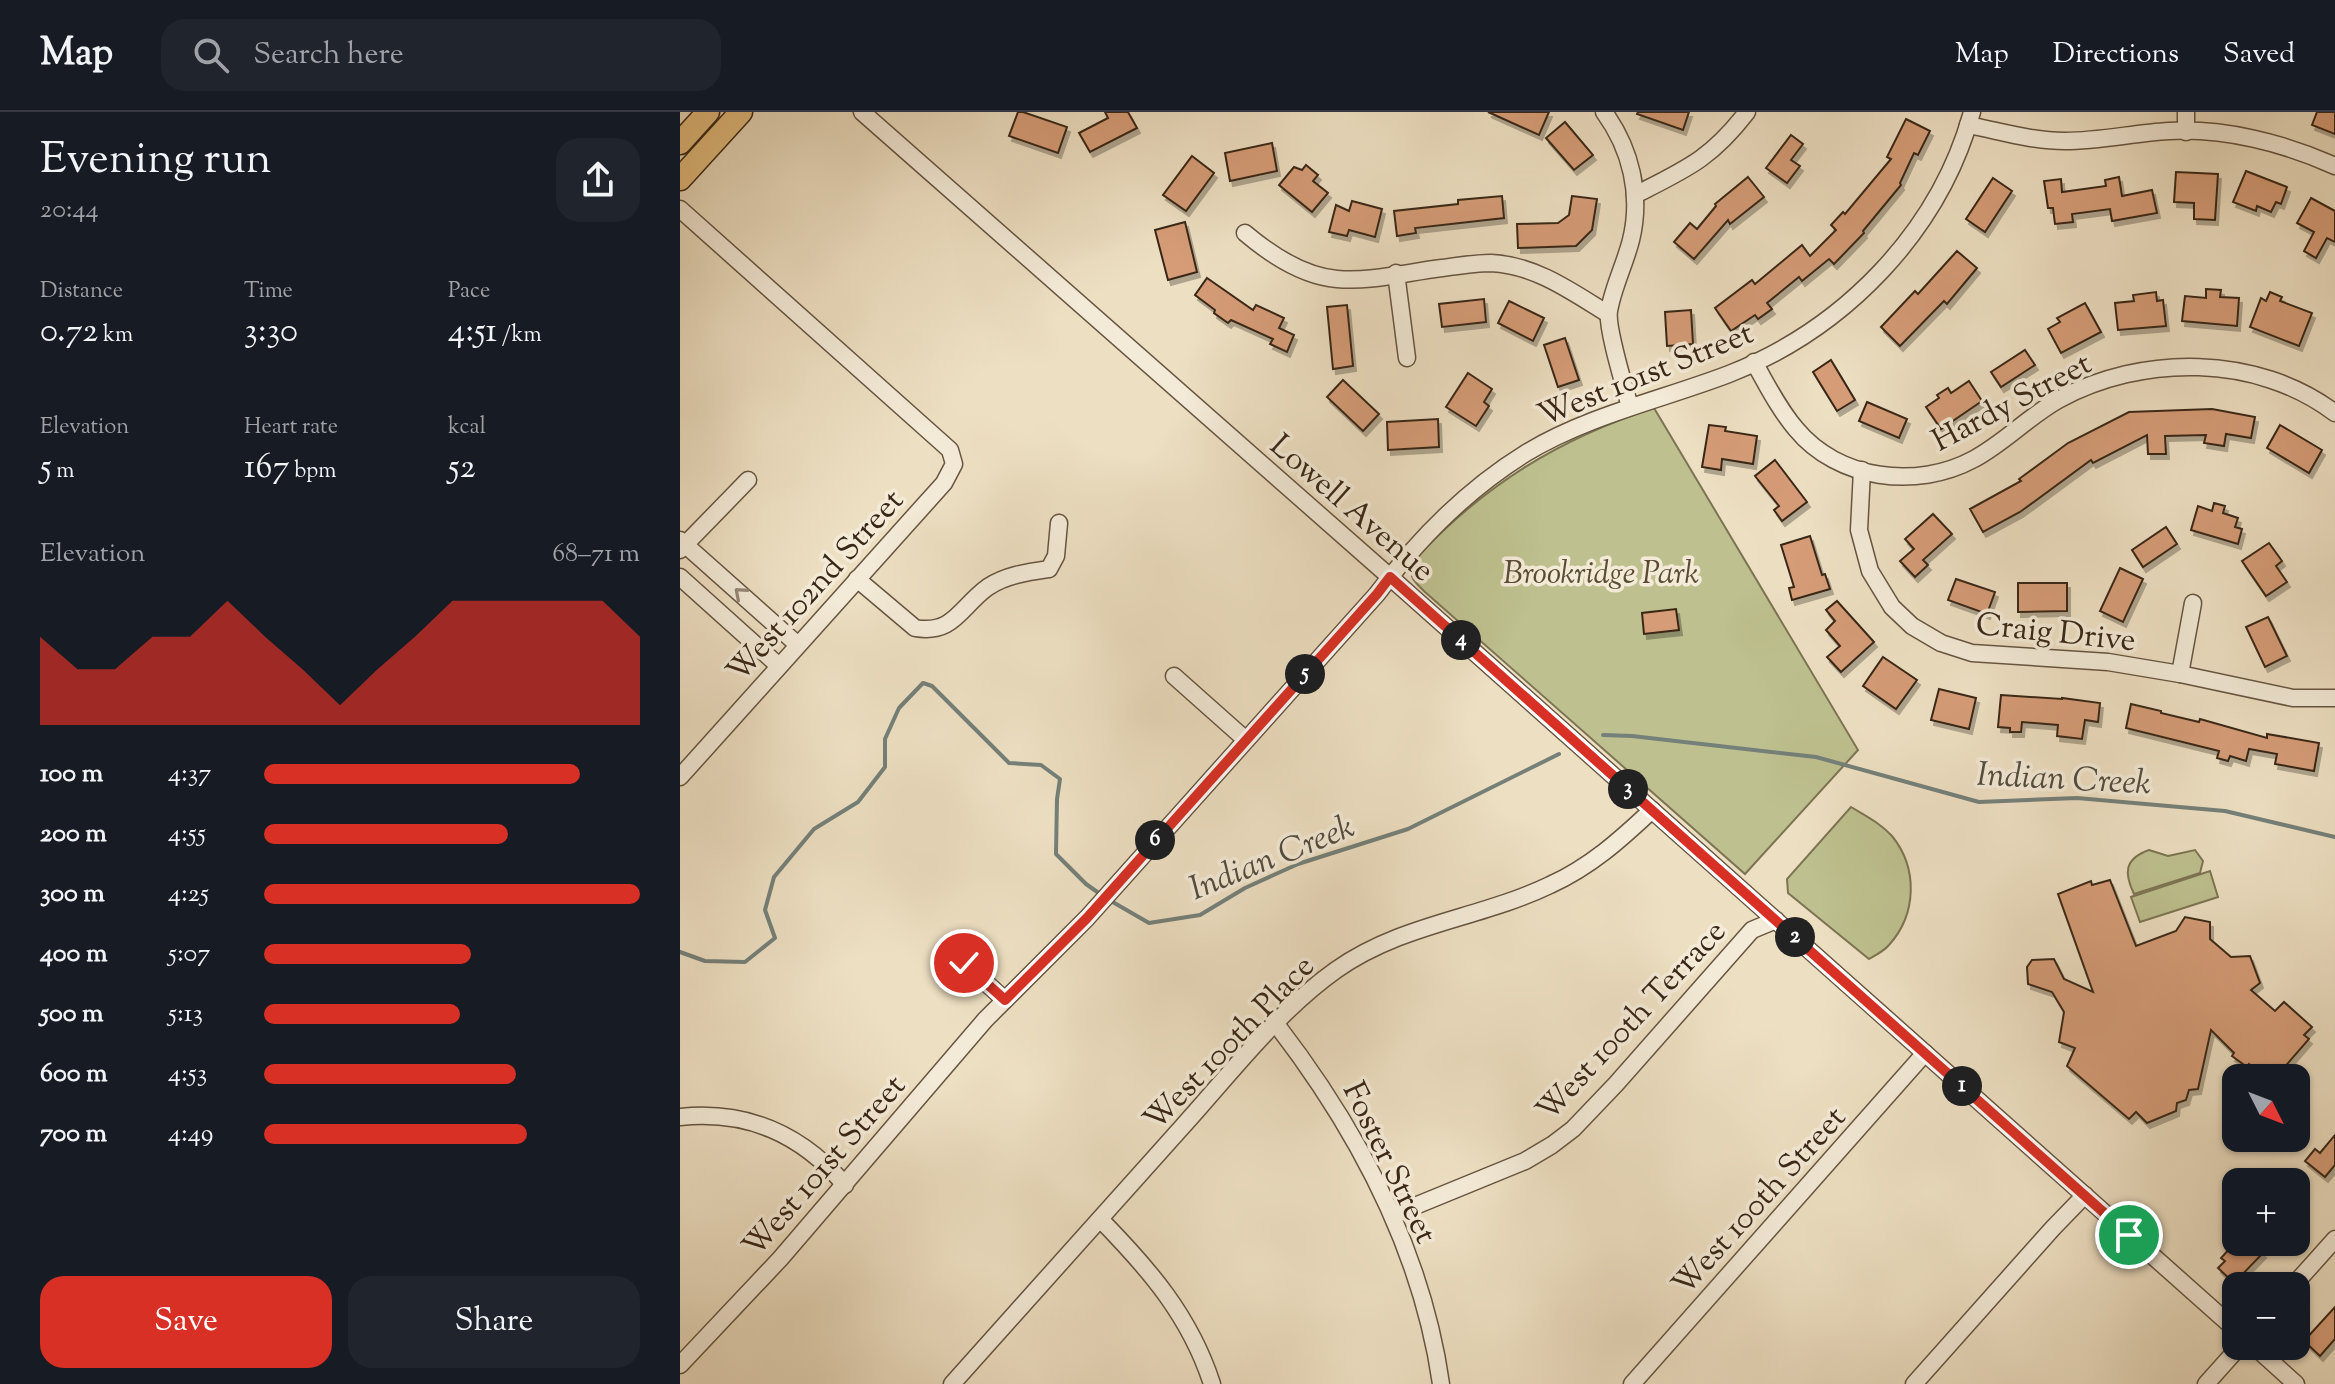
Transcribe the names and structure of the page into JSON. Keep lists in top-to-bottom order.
{
  "streets": {
    "street": [
      "West 101st Street",
      "Hardy Street",
      "Lowell Avenue",
      "West 102nd Street",
      "Craig Drive",
      "West 100th Terrace",
      "West 100th Place",
      "Foster Street",
      "West 100th Street"
    ]
  },
  "crossings": [
    ["West 101st Street", "Hardy Street"],
    ["West 101st Street", "Lowell Avenue"],
    ["Hardy Street", "Craig Drive"],
    ["Lowell Avenue", "West 100th Terrace"],
    ["Lowell Avenue", "West 100th Place"],
    ["Lowell Avenue", "West 100th Street"],
    ["West 100th Terrace", "Foster Street"],
    ["West 100th Place", "Foster Street"]
  ],
  "water": ["Indian Creek"],
  "parks": ["Brookridge Park"],
  "north": "bottom right",
  "page": {
    "header": "Map",
    "search": "Search here",
    "nav": ["Map", "Directions", "Saved"],
    "heading": ["Evening run", "20:44"],
    "stats": [
      ["Distance", "0.72 km"],
      ["Time", "3:30"],
      ["Pace", "4:51 /km"],
      ["Elevation", "5 m"],
      ["Heart rate", "167 bpm"],
      ["kcal", "52"]
    ],
    "chart": ["Elevation", "68–71 m"],
    "pins": [
      "4",
      "5",
      "3",
      "6",
      "2",
      "1"
    ],
    "list": [
      {
        "name": "100 m",
        "note": "4:37"
      },
      {
        "name": "200 m",
        "note": "4:55"
      },
      {
        "name": "300 m",
        "note": "4:25"
      },
      {
        "name": "400 m",
        "note": "5:07"
      },
      {
        "name": "500 m",
        "note": "5:13"
      },
      {
        "name": "600 m",
        "note": "4:53"
      },
      {
        "name": "700 m",
        "note": "4:49"
      }
    ],
    "map_buttons": ["+", "−"],
    "buttons": ["Save", "Share"]
  }
}
